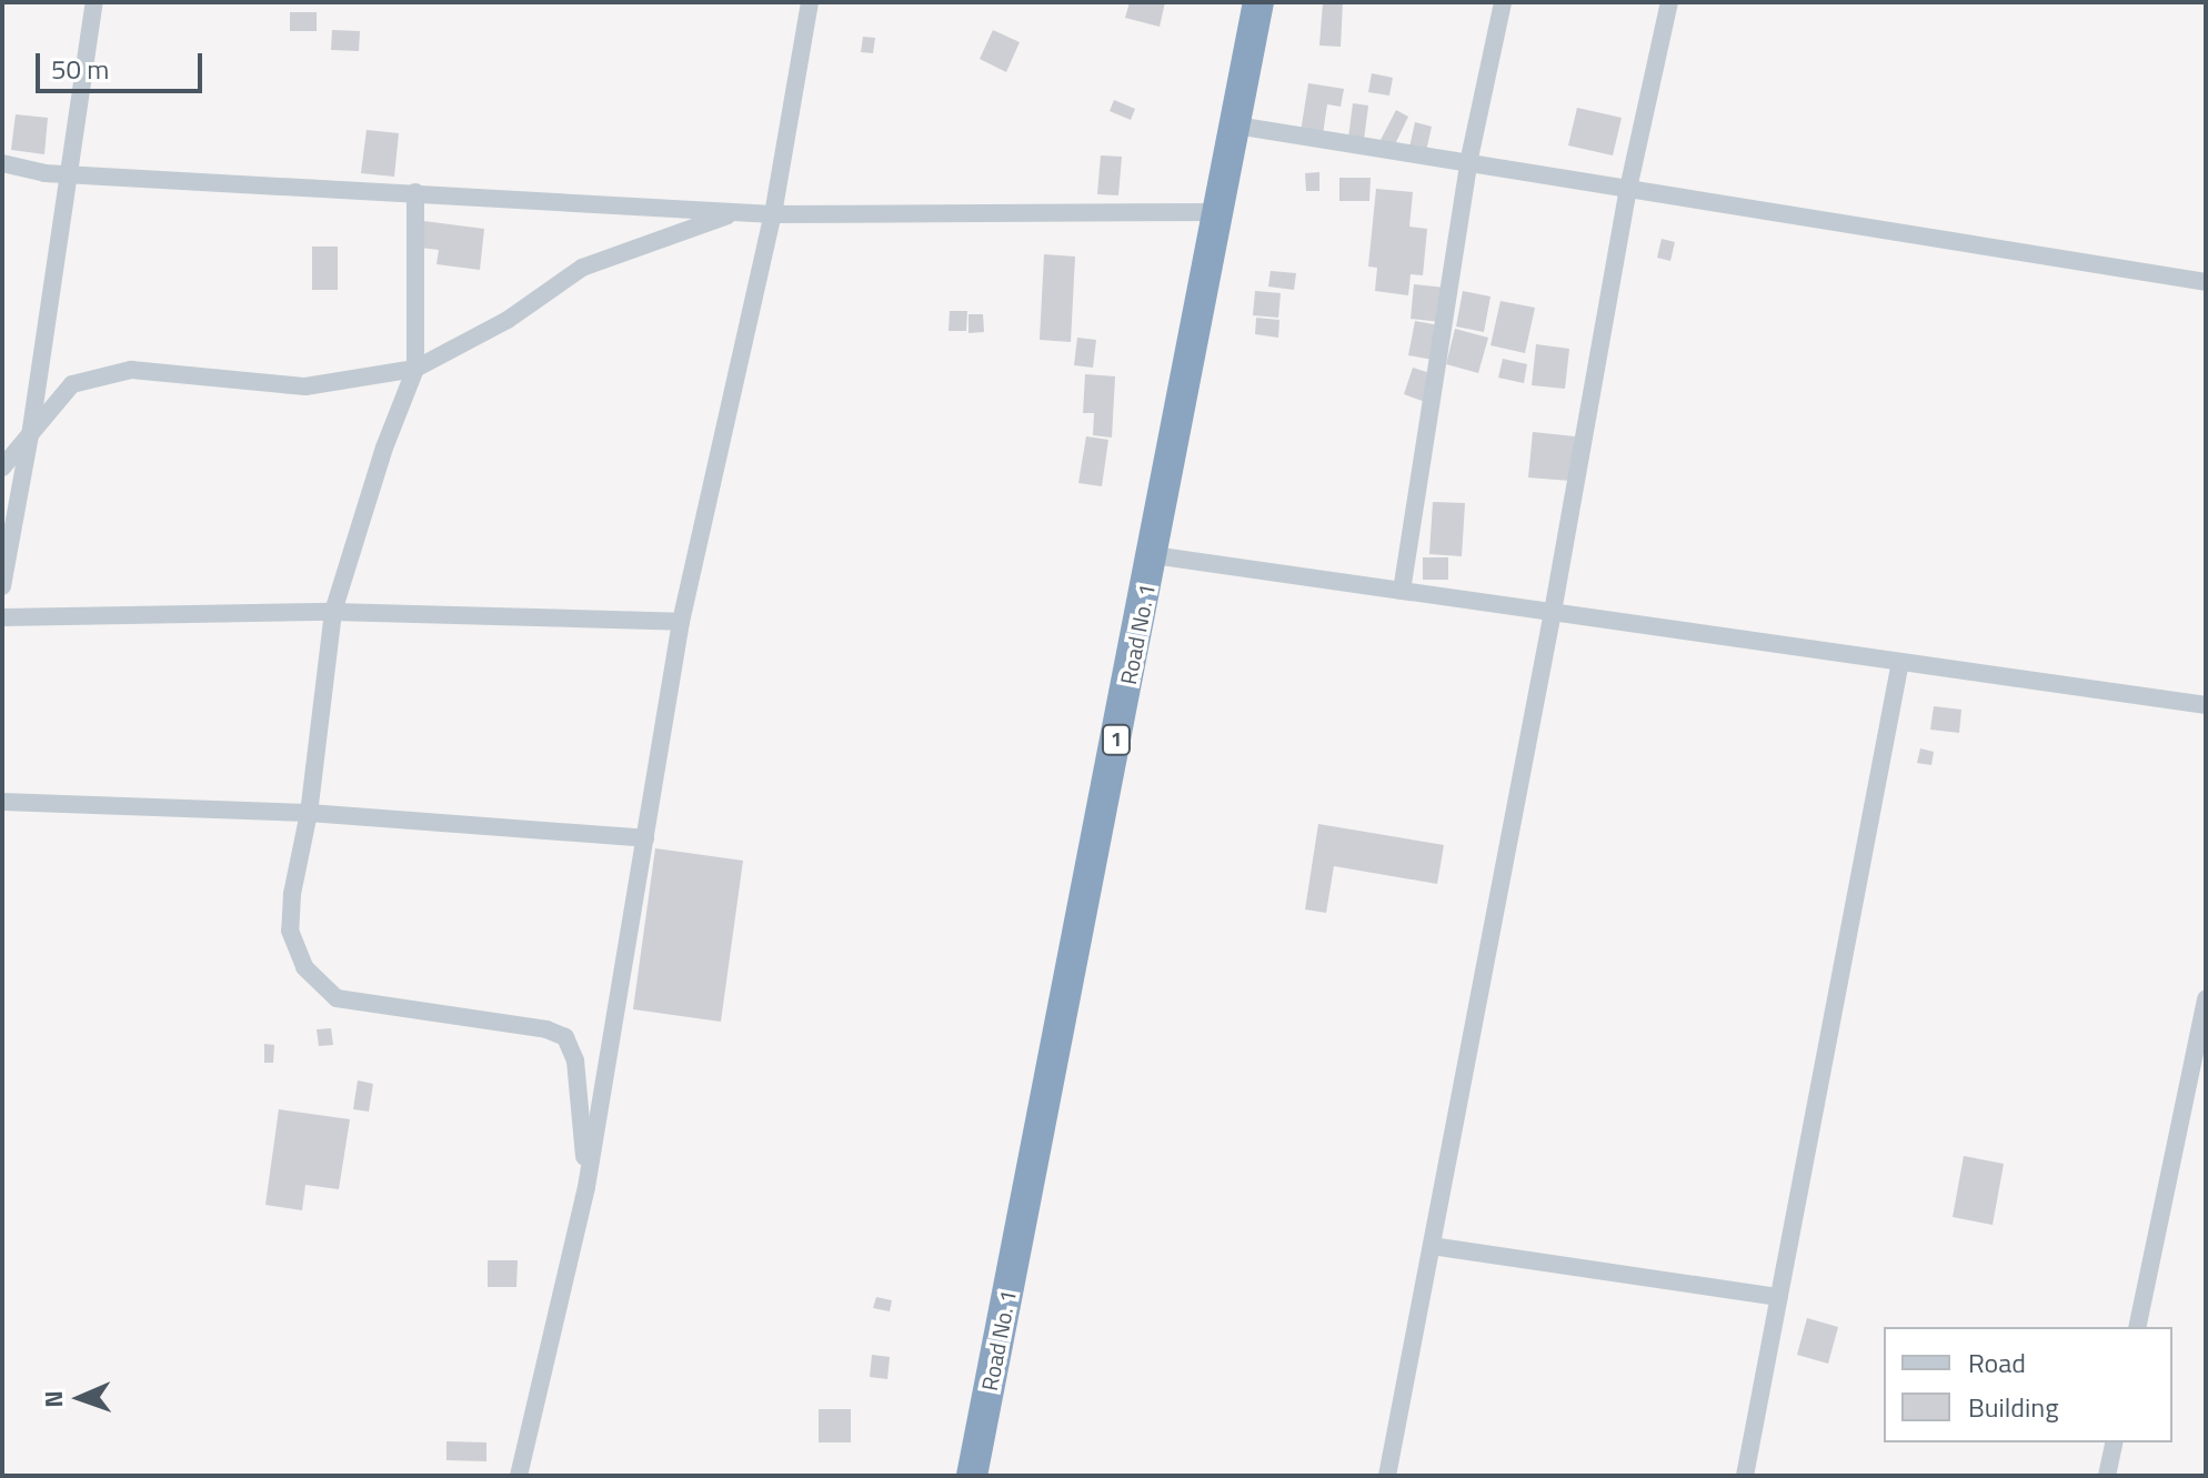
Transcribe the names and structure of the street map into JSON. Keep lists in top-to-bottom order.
{
  "streets": {
    "highway": ["Road No. 1", "1"]
  },
  "legend": ["Road", "Building"],
  "scale_bar": "50 m",
  "north": "left"
}
